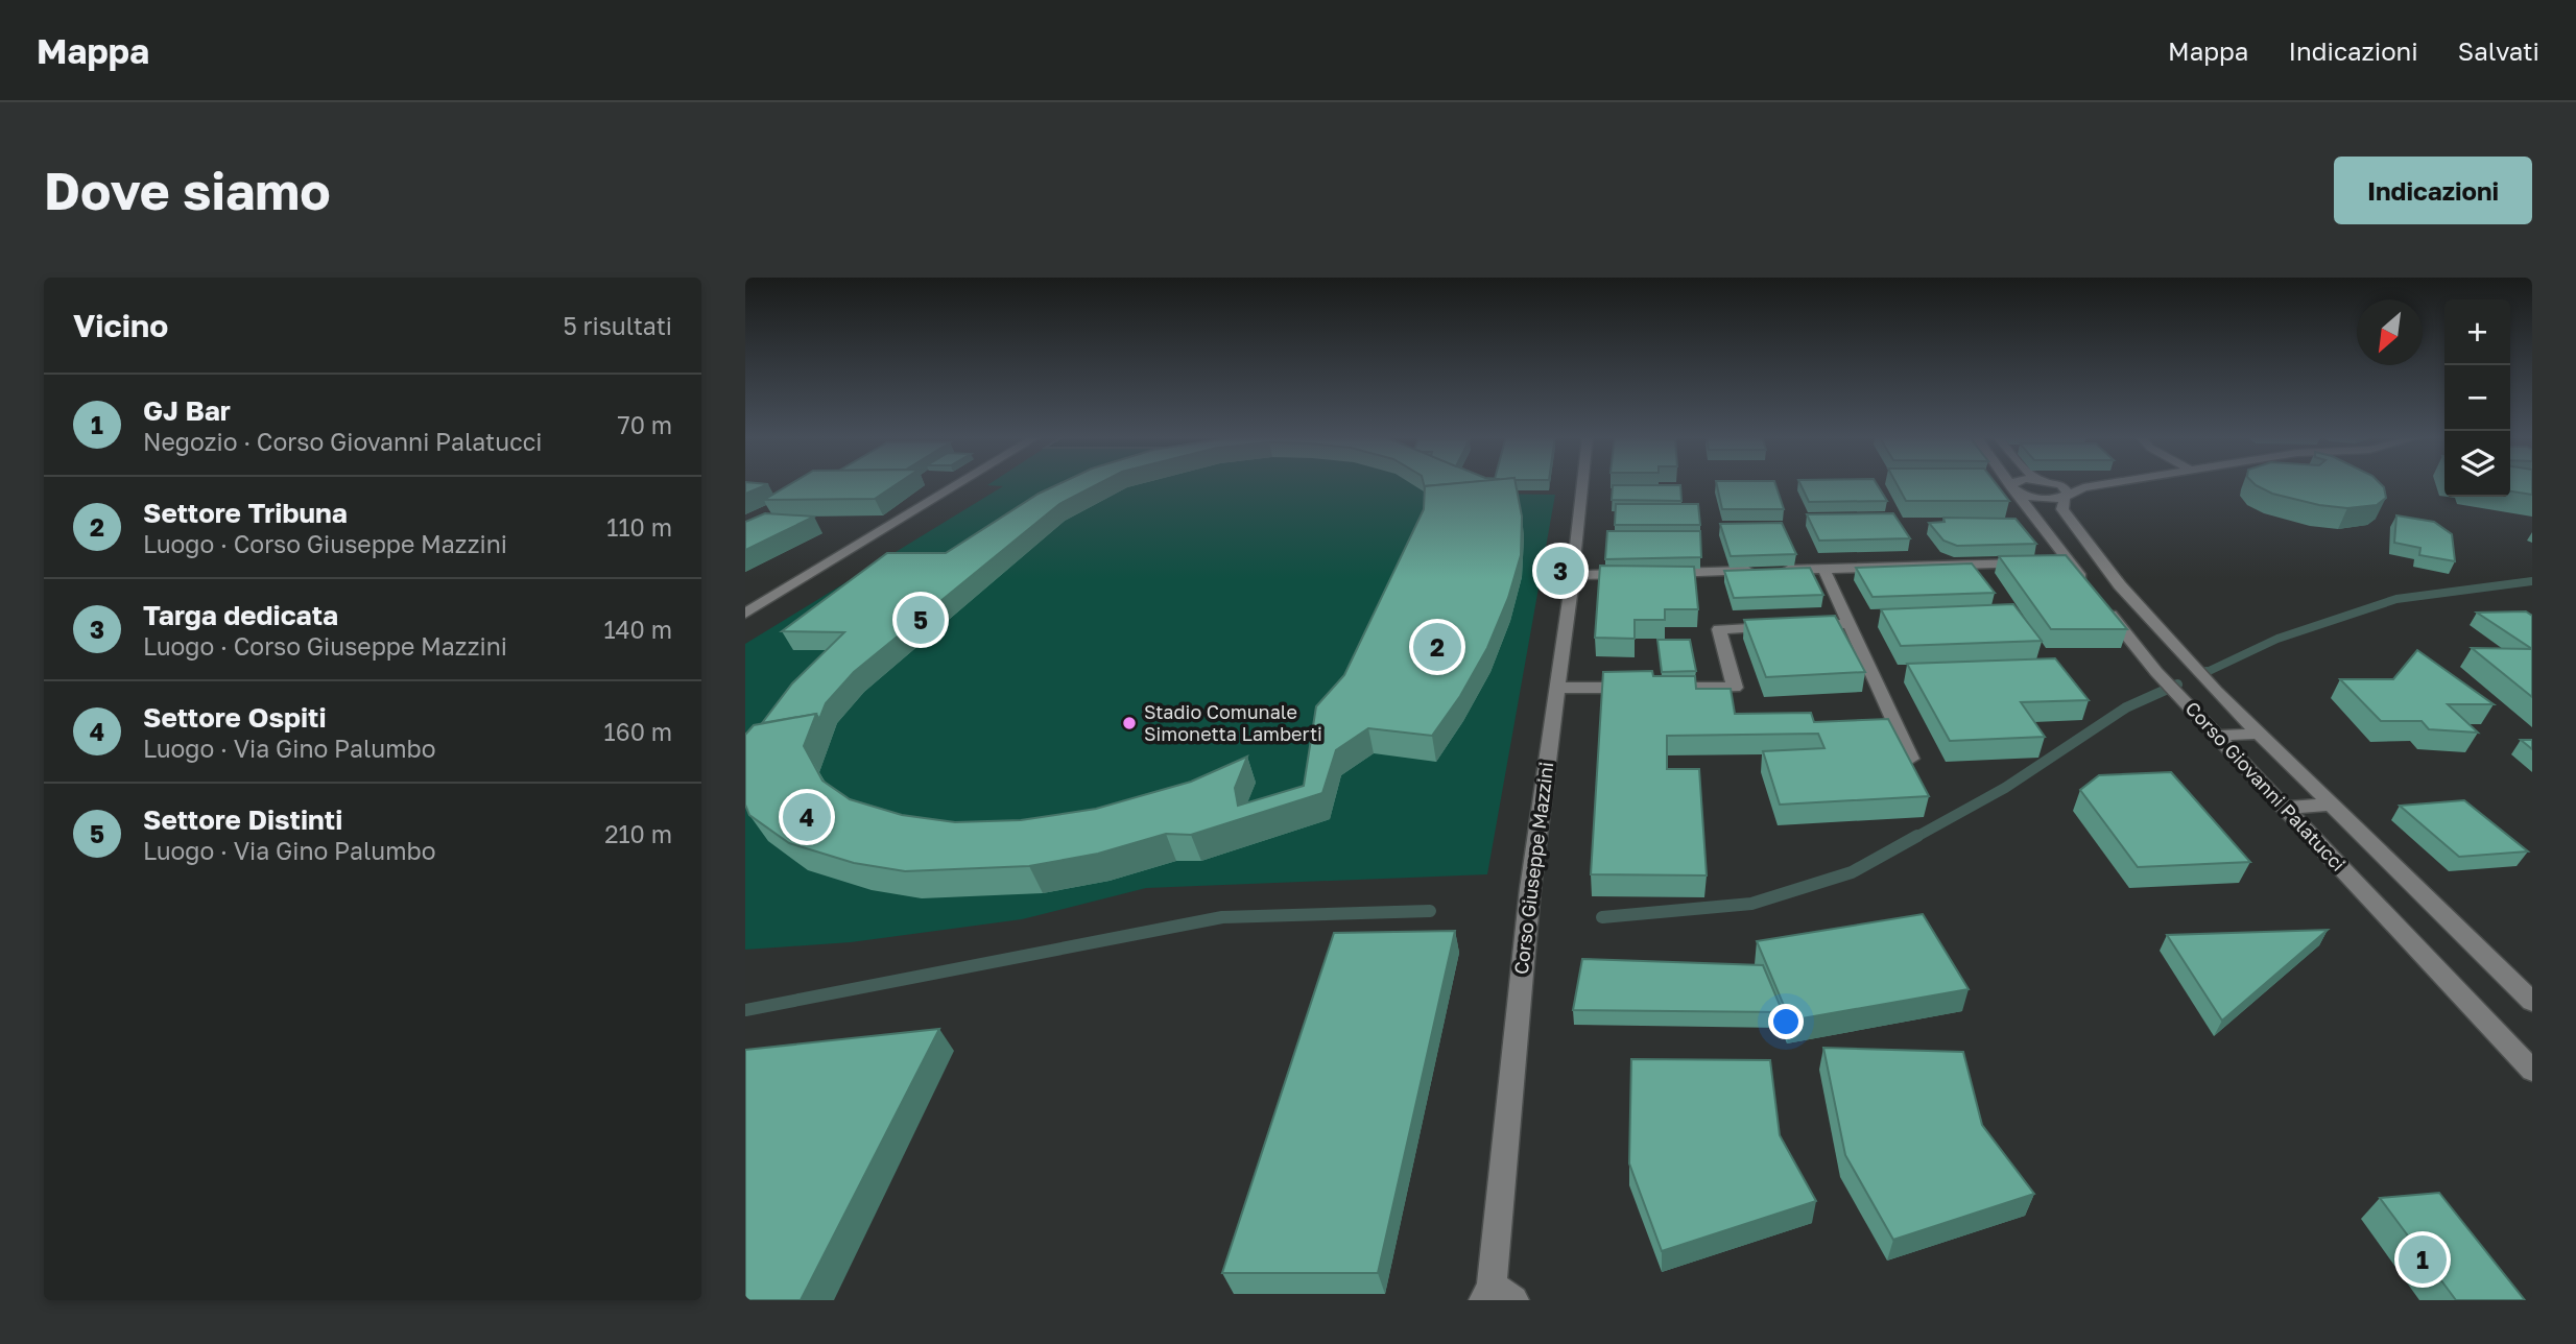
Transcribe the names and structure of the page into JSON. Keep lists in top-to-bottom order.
{
  "streets": {
    "street": ["Corso Giovanni Palatucci", "Corso Giuseppe Mazzini"]
  },
  "places": ["Stadio Comunale Simonetta Lamberti"],
  "north": "bottom left",
  "page": {
    "header": "Mappa",
    "nav": ["Mappa", "Indicazioni", "Salvati"],
    "buttons": "Indicazioni",
    "title": "Dove siamo",
    "heading": ["Vicino", "5 risultati"],
    "map_buttons": ["+", "−"],
    "list": [
      {
        "mark": "1",
        "name": "GJ Bar",
        "note": "Negozio · Corso Giovanni Palatucci",
        "value": "70 m"
      },
      {
        "mark": "2",
        "name": "Settore Tribuna",
        "note": "Luogo · Corso Giuseppe Mazzini",
        "value": "110 m"
      },
      {
        "mark": "3",
        "name": "Targa dedicata",
        "note": "Luogo · Corso Giuseppe Mazzini",
        "value": "140 m"
      },
      {
        "mark": "4",
        "name": "Settore Ospiti",
        "note": "Luogo · Via Gino Palumbo",
        "value": "160 m"
      },
      {
        "mark": "5",
        "name": "Settore Distinti",
        "note": "Luogo · Via Gino Palumbo",
        "value": "210 m"
      }
    ],
    "pins": [
      "3",
      "5",
      "2",
      "4",
      "1"
    ]
  }
}
